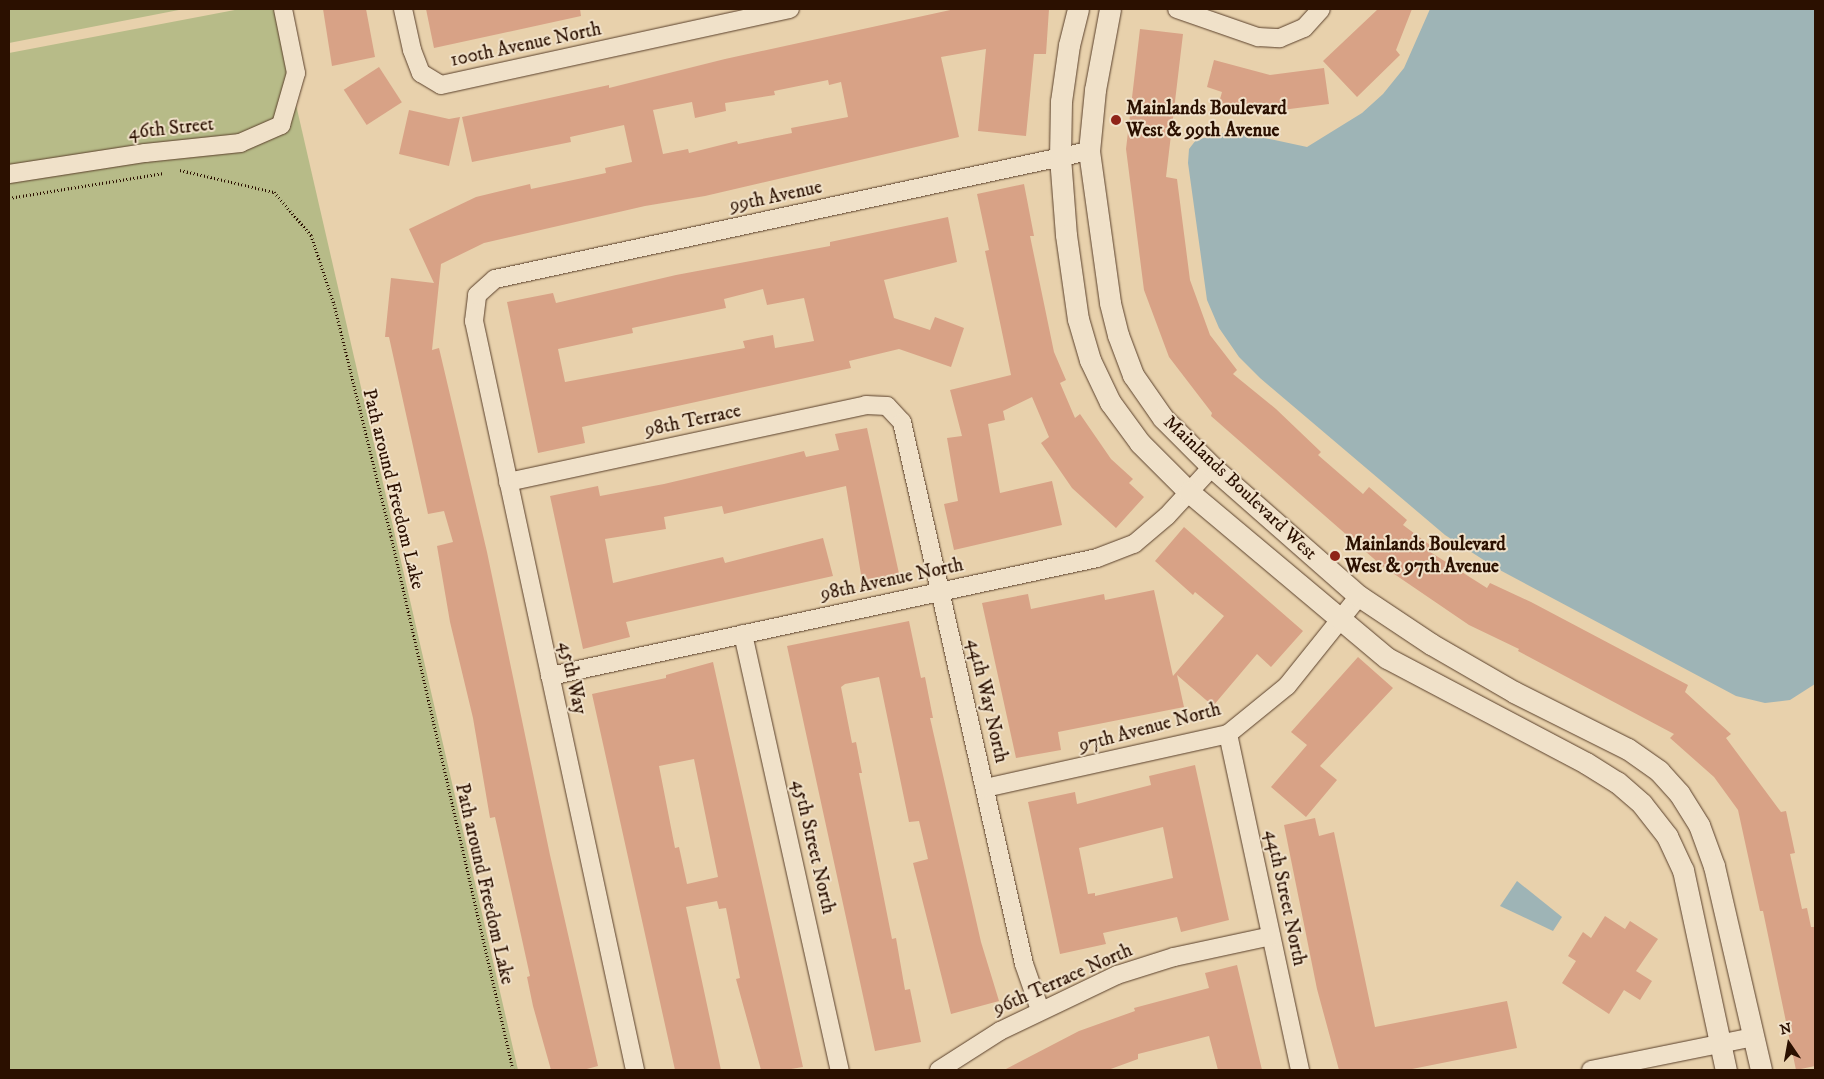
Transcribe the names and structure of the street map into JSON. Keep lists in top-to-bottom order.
{
  "streets": {
    "street": [
      "100th Avenue North",
      "46th Street",
      "99th Avenue",
      "98th Terrace",
      "Mainlands Boulevard West",
      "98th Avenue North",
      "45th Way",
      "44th Way North",
      "97th Avenue North",
      "45th Street North",
      "44th Street North",
      "96th Terrace North"
    ],
    "path": ["Path around Freedom Lake"]
  },
  "crossings": [
    ["99th Avenue", "Mainlands Boulevard West"],
    ["99th Avenue", "45th Way"],
    ["98th Terrace", "45th Way"],
    ["98th Terrace", "44th Way North"],
    ["Mainlands Boulevard West", "98th Avenue North"],
    ["Mainlands Boulevard West", "97th Avenue North"],
    ["98th Avenue North", "45th Way"],
    ["98th Avenue North", "44th Way North"],
    ["98th Avenue North", "45th Street North"],
    ["44th Way North", "97th Avenue North"],
    ["44th Way North", "96th Terrace North"],
    ["97th Avenue North", "44th Street North"],
    ["44th Street North", "96th Terrace North"]
  ],
  "places": ["Mainlands Boulevard West & 99th Avenue", "Mainlands Boulevard West & 97th Avenue"],
  "north": "top"
}
